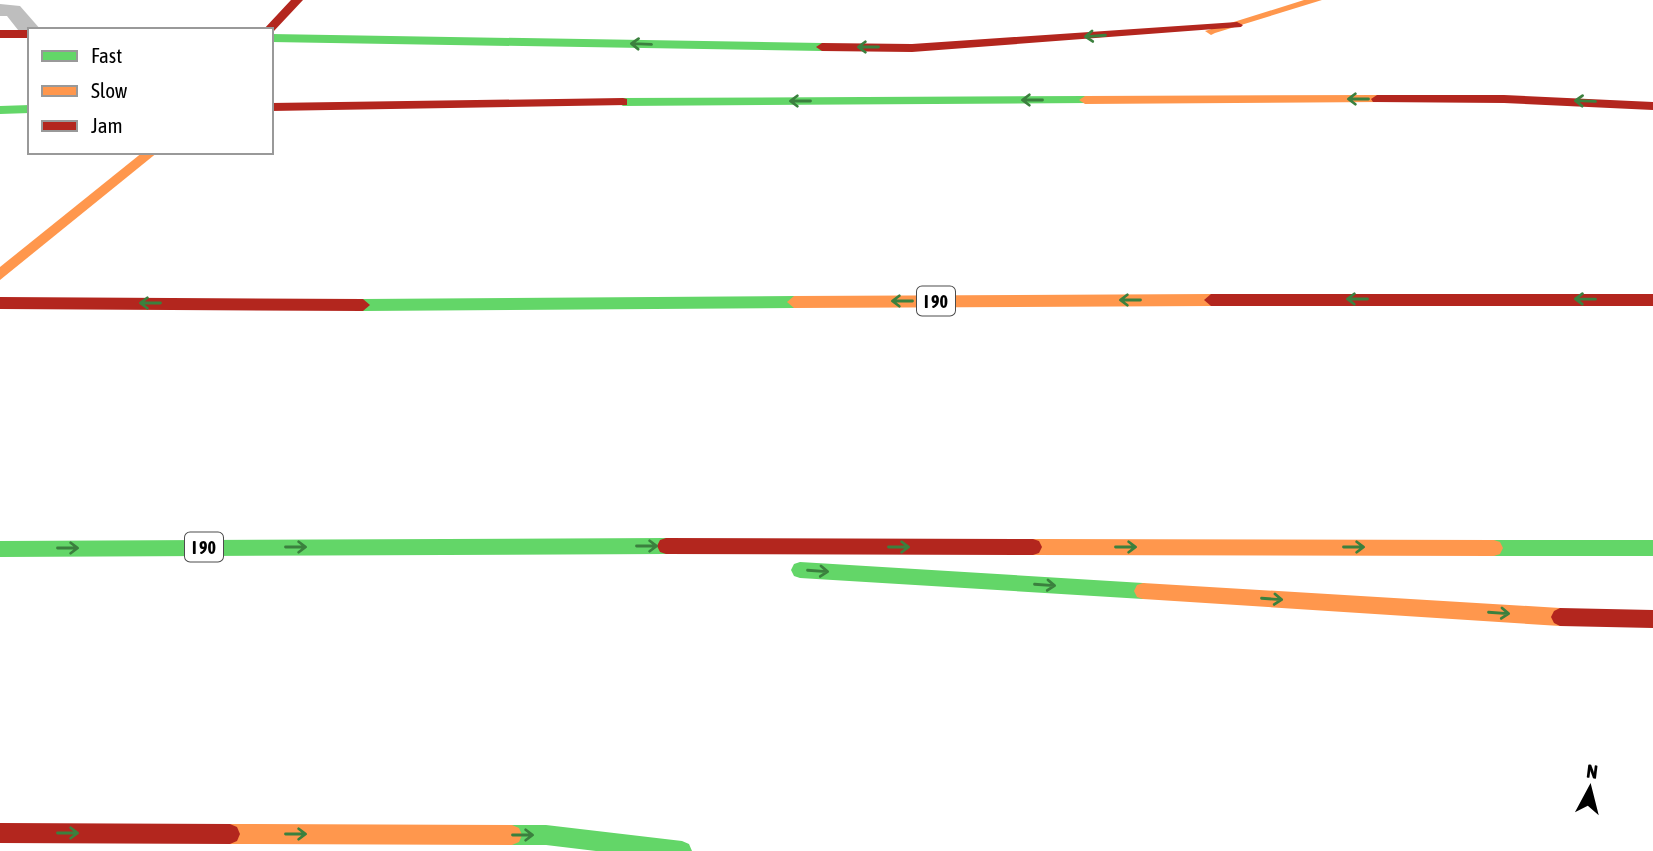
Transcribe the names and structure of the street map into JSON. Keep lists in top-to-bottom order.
{
  "streets": {
    "main road": ["I 90"]
  },
  "legend": ["Fast", "Slow", "Jam"],
  "north": "top"
}
